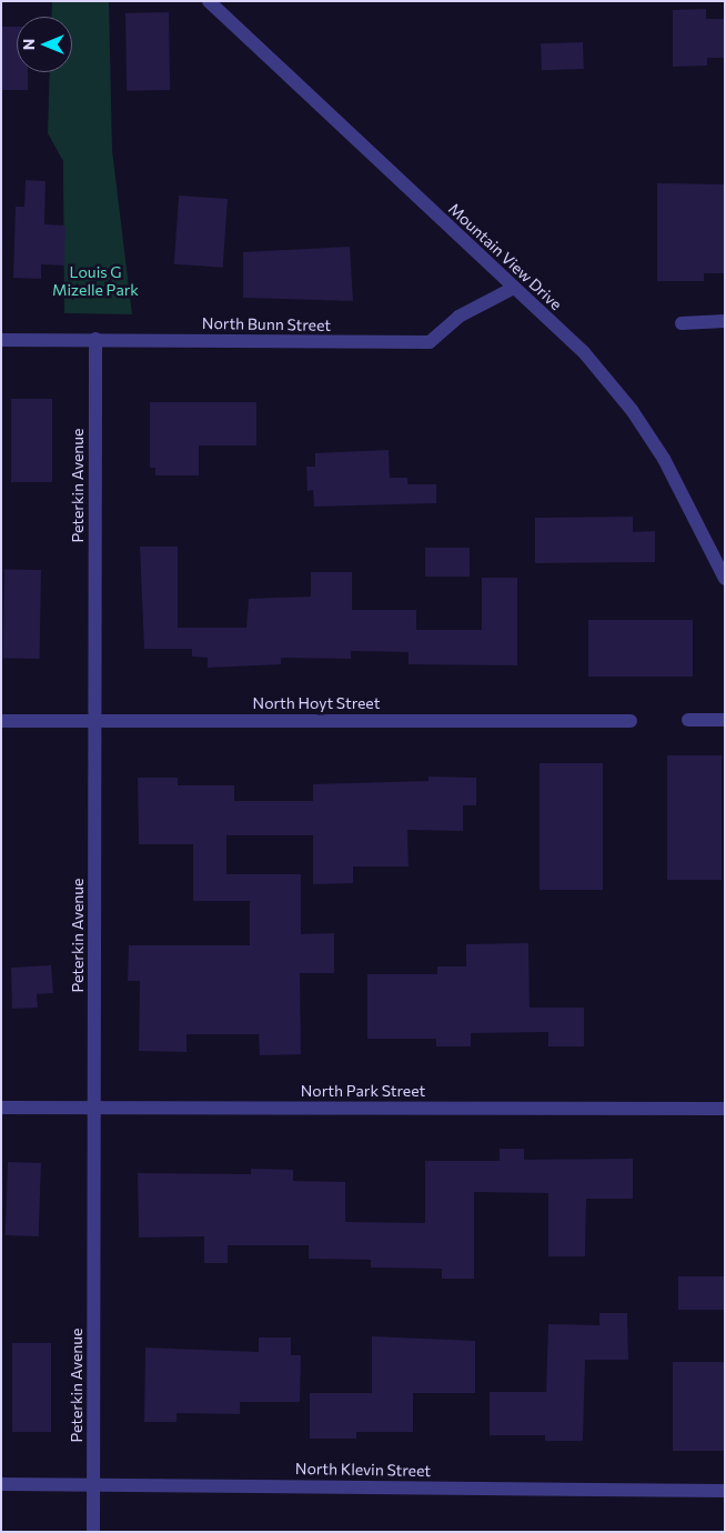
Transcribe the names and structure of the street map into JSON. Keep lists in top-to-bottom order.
{
  "streets": {
    "street": [
      "Mountain View Drive",
      "North Bunn Street",
      "Peterkin Avenue",
      "North Hoyt Street",
      "North Park Street",
      "North Klevin Street"
    ]
  },
  "crossings": [
    ["Mountain View Drive", "North Bunn Street"],
    ["North Bunn Street", "Peterkin Avenue"],
    ["Peterkin Avenue", "North Hoyt Street"],
    ["Peterkin Avenue", "North Park Street"],
    ["Peterkin Avenue", "North Klevin Street"]
  ],
  "parks": ["Louis G Mizelle Park"],
  "north": "left"
}
